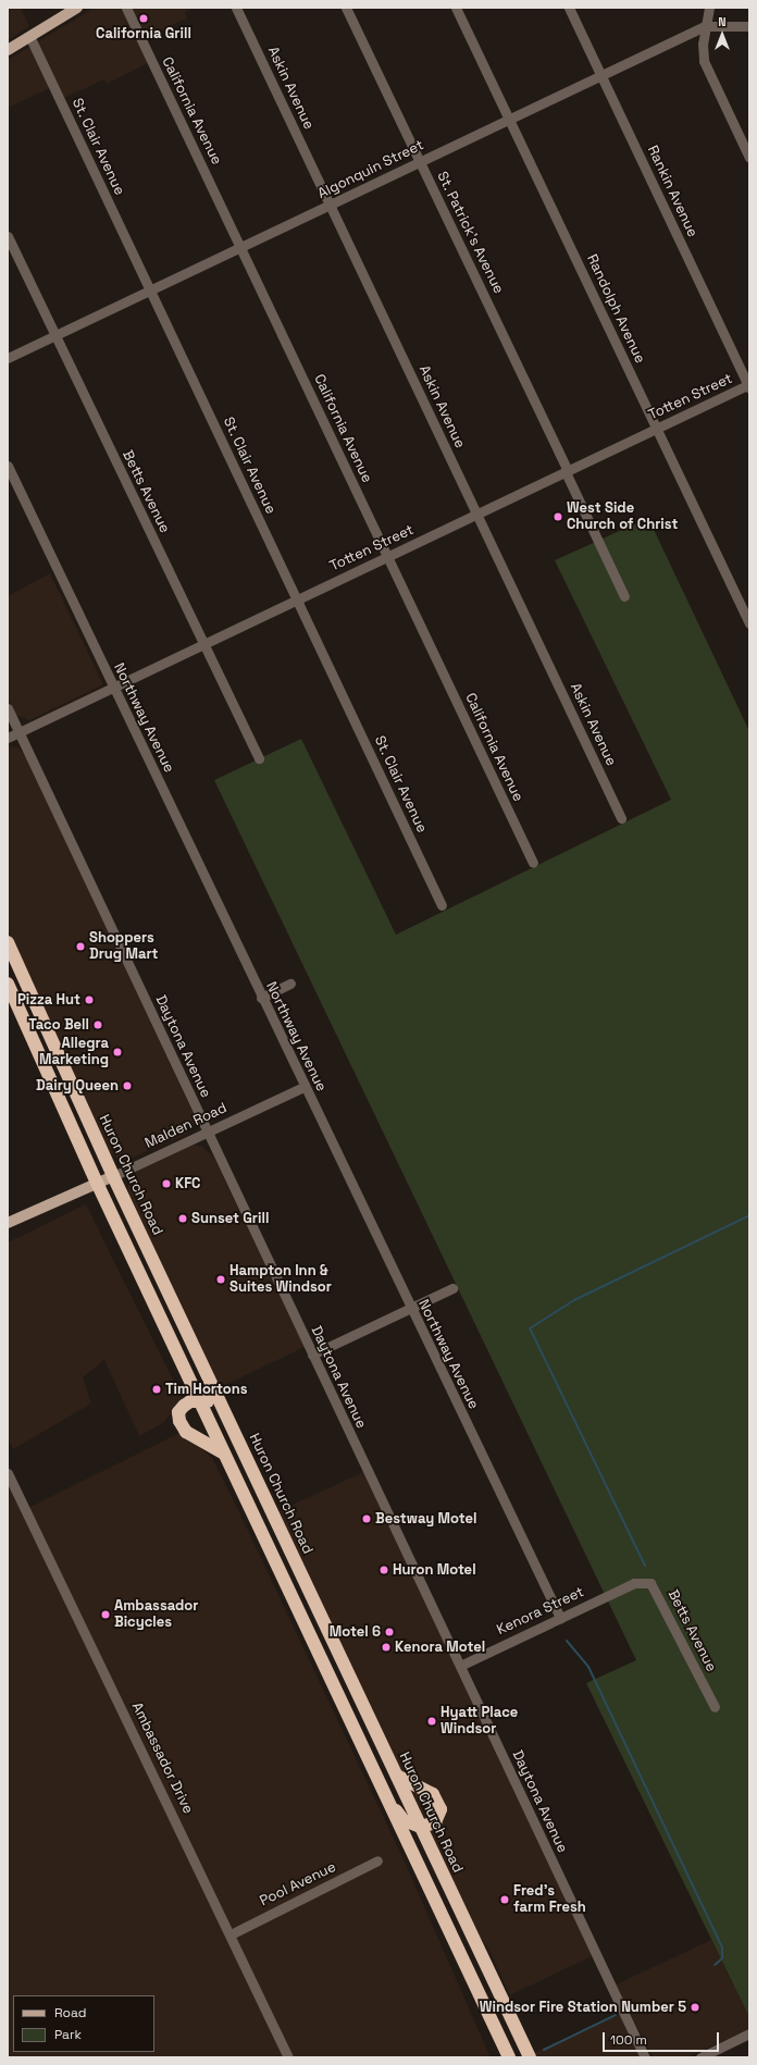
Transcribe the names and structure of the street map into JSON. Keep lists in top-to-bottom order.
{
  "streets": {
    "highway": ["Huron Church Road"],
    "main road": ["Malden Road"],
    "street": [
      "Askin Avenue",
      "California Avenue",
      "St. Clair Avenue",
      "Algonquin Street",
      "Rankin Avenue",
      "St. Patrick's Avenue",
      "Randolph Avenue",
      "Totten Street",
      "Betts Avenue",
      "Northway Avenue",
      "Daytona Avenue",
      "Kenora Street",
      "Ambassador Drive",
      "Pool Avenue"
    ]
  },
  "crossings": [
    ["Askin Avenue", "Algonquin Street"],
    ["Askin Avenue", "Totten Street"],
    ["California Avenue", "Algonquin Street"],
    ["California Avenue", "Totten Street"],
    ["St. Clair Avenue", "Algonquin Street"],
    ["St. Clair Avenue", "Totten Street"],
    ["Algonquin Street", "Rankin Avenue"],
    ["Algonquin Street", "St. Patrick's Avenue"],
    ["Algonquin Street", "Randolph Avenue"],
    ["Algonquin Street", "Betts Avenue"],
    ["Rankin Avenue", "Totten Street"],
    ["St. Patrick's Avenue", "Totten Street"],
    ["Randolph Avenue", "Totten Street"],
    ["Totten Street", "Betts Avenue"],
    ["Totten Street", "Northway Avenue"],
    ["Totten Street", "Daytona Avenue"],
    ["Betts Avenue", "Kenora Street"],
    ["Northway Avenue", "Malden Road"],
    ["Northway Avenue", "Kenora Street"],
    ["Daytona Avenue", "Malden Road"],
    ["Daytona Avenue", "Kenora Street"],
    ["Malden Road", "Huron Church Road"],
    ["Ambassador Drive", "Pool Avenue"]
  ],
  "places": [
    "California Grill",
    "West Side Church of Christ",
    "Shoppers Drug Mart",
    "Pizza Hut",
    "Taco Bell",
    "Allegra Marketing",
    "Dairy Queen",
    "KFC",
    "Sunset Grill",
    "Hampton Inn & Suites Windsor",
    "Tim Hortons",
    "Bestway Motel",
    "Huron Motel",
    "Ambassador Bicycles",
    "Motel 6",
    "Kenora Motel",
    "Hyatt Place Windsor",
    "Fred's farm Fresh",
    "Windsor Fire Station Number 5"
  ],
  "legend": ["Road", "Park"],
  "scale_bar": "100 m",
  "north": "top"
}
